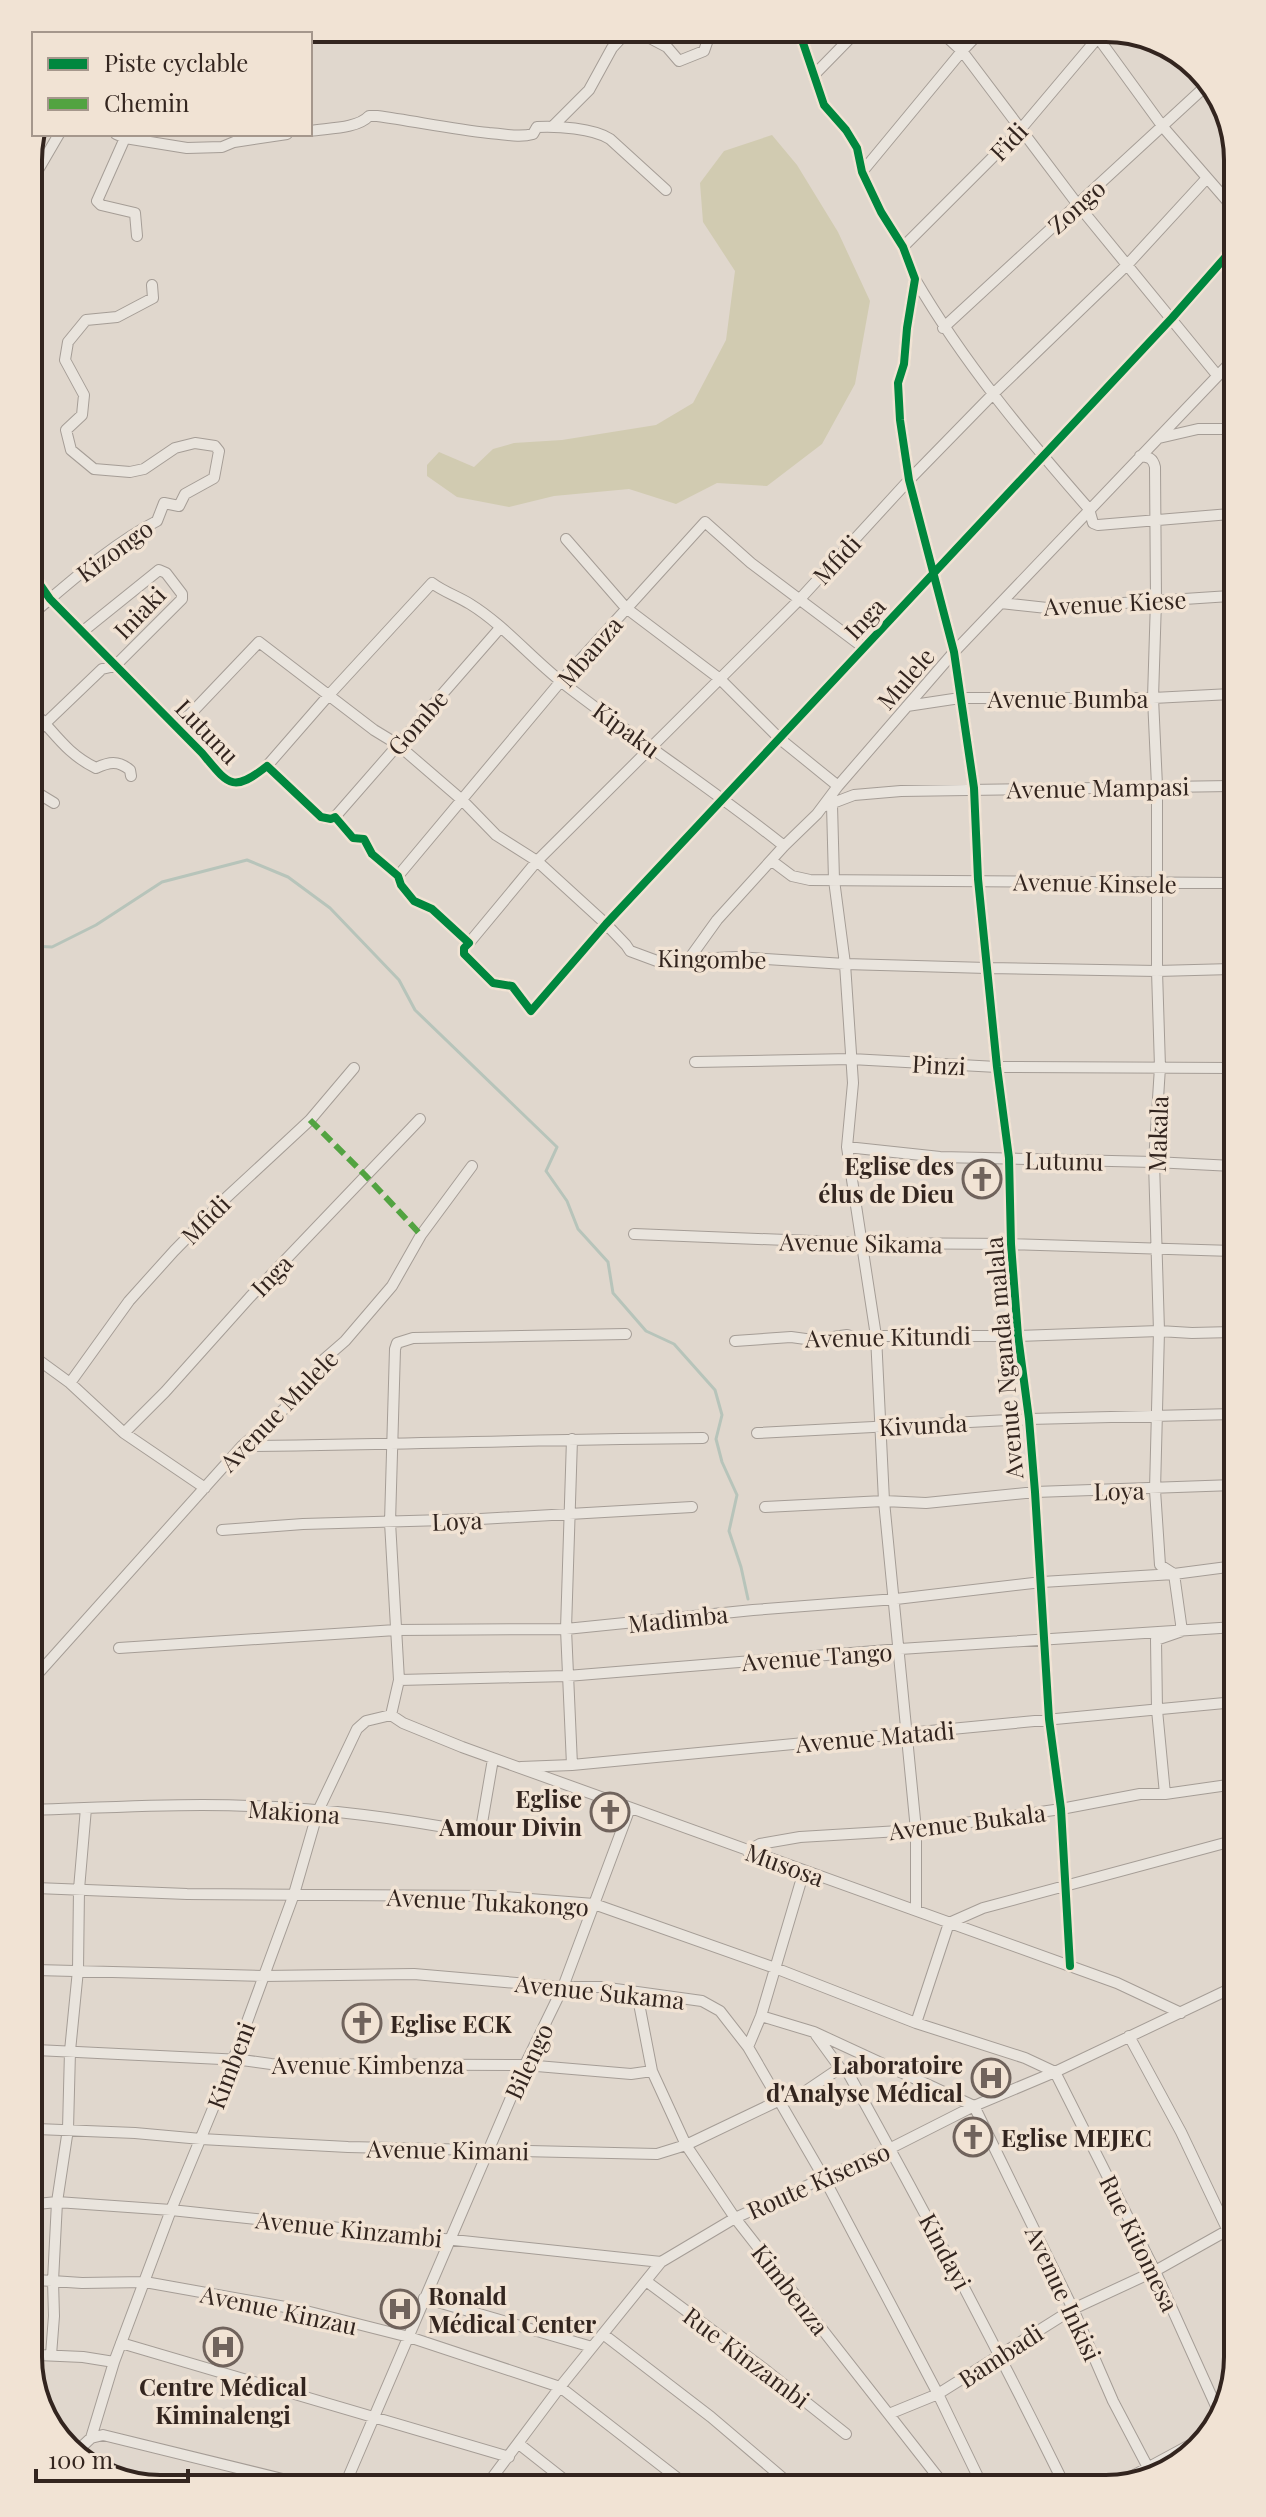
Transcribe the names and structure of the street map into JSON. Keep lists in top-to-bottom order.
{
  "streets": {
    "street": [
      "Fidi",
      "Zongo",
      "Kizongo",
      "Mfidi",
      "Avenue Kiese",
      "Iniaki",
      "Inga",
      "Mbanza",
      "Mulele",
      "Avenue Bumba",
      "Gombe",
      "Kipaku",
      "Lutunu",
      "Avenue Mampasi",
      "Avenue Kinsele",
      "Kingombe",
      "Pinzi",
      "Makala",
      "Avenue Sikama",
      "Avenue Kitundi",
      "Avenue Nganda malala",
      "Avenue Mulele",
      "Kivunda",
      "Loya",
      "Madimba",
      "Avenue Tango",
      "Avenue Matadi",
      "Makiona",
      "Avenue Bukala",
      "Musosa",
      "Avenue Tukakongo",
      "Avenue Sukama",
      "Bilengo",
      "Avenue Kimbenza",
      "Kimbeni",
      "Avenue Kimani",
      "Route Kisenso",
      "Avenue Kinzambi",
      "Rue Kitomesa",
      "Kindayi",
      "Kimbenza",
      "Avenue Inkisi",
      "Avenue Kinzau",
      "Bambadi",
      "Rue Kinzambi"
    ]
  },
  "crossings": [
    ["Kizongo", "Lutunu"],
    ["Mfidi", "Mbanza"],
    ["Mfidi", "Kipaku"],
    ["Mfidi", "Lutunu"],
    ["Mfidi", "Kingombe"],
    ["Mfidi", "Avenue Nganda malala"],
    ["Avenue Kiese", "Mulele"],
    ["Avenue Kiese", "Makala"],
    ["Iniaki", "Lutunu"],
    ["Inga", "Kipaku"],
    ["Inga", "Lutunu"],
    ["Inga", "Kingombe"],
    ["Inga", "Avenue Nganda malala"],
    ["Mbanza", "Kipaku"],
    ["Mbanza", "Lutunu"],
    ["Mbanza", "Kingombe"],
    ["Mulele", "Avenue Bumba"],
    ["Mulele", "Kipaku"],
    ["Mulele", "Avenue Mampasi"],
    ["Mulele", "Avenue Kinsele"],
    ["Mulele", "Kingombe"],
    ["Mulele", "Makala"],
    ["Mulele", "Avenue Nganda malala"],
    ["Avenue Bumba", "Makala"],
    ["Avenue Bumba", "Avenue Nganda malala"],
    ["Gombe", "Kipaku"],
    ["Gombe", "Lutunu"],
    ["Gombe", "Kingombe"],
    ["Kipaku", "Kingombe"],
    ["Lutunu", "Kingombe"],
    ["Lutunu", "Makala"],
    ["Lutunu", "Avenue Nganda malala"],
    ["Avenue Mampasi", "Makala"],
    ["Avenue Mampasi", "Avenue Nganda malala"],
    ["Avenue Kinsele", "Makala"],
    ["Avenue Kinsele", "Avenue Nganda malala"],
    ["Kingombe", "Makala"],
    ["Kingombe", "Avenue Nganda malala"],
    ["Pinzi", "Makala"],
    ["Pinzi", "Avenue Nganda malala"],
    ["Makala", "Avenue Sikama"],
    ["Makala", "Avenue Kitundi"],
    ["Makala", "Kivunda"],
    ["Makala", "Loya"],
    ["Makala", "Madimba"],
    ["Makala", "Avenue Tango"],
    ["Avenue Sikama", "Avenue Nganda malala"],
    ["Avenue Kitundi", "Avenue Nganda malala"],
    ["Avenue Nganda malala", "Kivunda"],
    ["Avenue Nganda malala", "Loya"],
    ["Avenue Nganda malala", "Madimba"],
    ["Avenue Nganda malala", "Avenue Tango"],
    ["Avenue Nganda malala", "Avenue Matadi"],
    ["Avenue Nganda malala", "Avenue Bukala"],
    ["Avenue Nganda malala", "Musosa"],
    ["Avenue Matadi", "Musosa"],
    ["Makiona", "Musosa"],
    ["Makiona", "Kimbeni"],
    ["Avenue Bukala", "Musosa"],
    ["Musosa", "Bilengo"],
    ["Musosa", "Kimbeni"],
    ["Musosa", "Route Kisenso"],
    ["Avenue Tukakongo", "Bilengo"],
    ["Avenue Tukakongo", "Kimbeni"],
    ["Avenue Tukakongo", "Route Kisenso"],
    ["Avenue Tukakongo", "Rue Kitomesa"],
    ["Avenue Sukama", "Bilengo"],
    ["Avenue Sukama", "Kimbeni"],
    ["Avenue Sukama", "Avenue Kimani"],
    ["Avenue Sukama", "Route Kisenso"],
    ["Avenue Sukama", "Kimbenza"],
    ["Avenue Sukama", "Bambadi"],
    ["Bilengo", "Avenue Kimbenza"],
    ["Bilengo", "Avenue Kimani"],
    ["Bilengo", "Avenue Kinzambi"],
    ["Bilengo", "Avenue Kinzau"],
    ["Avenue Kimbenza", "Kimbeni"],
    ["Avenue Kimbenza", "Kimbenza"],
    ["Kimbeni", "Avenue Kimani"],
    ["Kimbeni", "Avenue Kinzambi"],
    ["Kimbeni", "Avenue Kinzau"],
    ["Avenue Kimani", "Kindayi"],
    ["Avenue Kimani", "Kimbenza"],
    ["Route Kisenso", "Avenue Kinzambi"],
    ["Route Kisenso", "Rue Kitomesa"],
    ["Route Kisenso", "Kindayi"],
    ["Route Kisenso", "Kimbenza"],
    ["Route Kisenso", "Avenue Inkisi"],
    ["Route Kisenso", "Avenue Kinzau"],
    ["Route Kisenso", "Rue Kinzambi"],
    ["Rue Kitomesa", "Bambadi"],
    ["Kindayi", "Bambadi"],
    ["Kimbenza", "Bambadi"],
    ["Avenue Inkisi", "Bambadi"]
  ],
  "places": {
    "church": [
      "Eglise des élus de Dieu",
      "Eglise Amour Divin",
      "Eglise ECK",
      "Eglise MEJEC"
    ],
    "hospital": ["Laboratoire d'Analyse Médical", "Ronald Médical Center", "Centre Médical Kiminalengi"]
  },
  "legend": ["Piste cyclable", "Chemin"],
  "scale_bar": "100 m"
}
